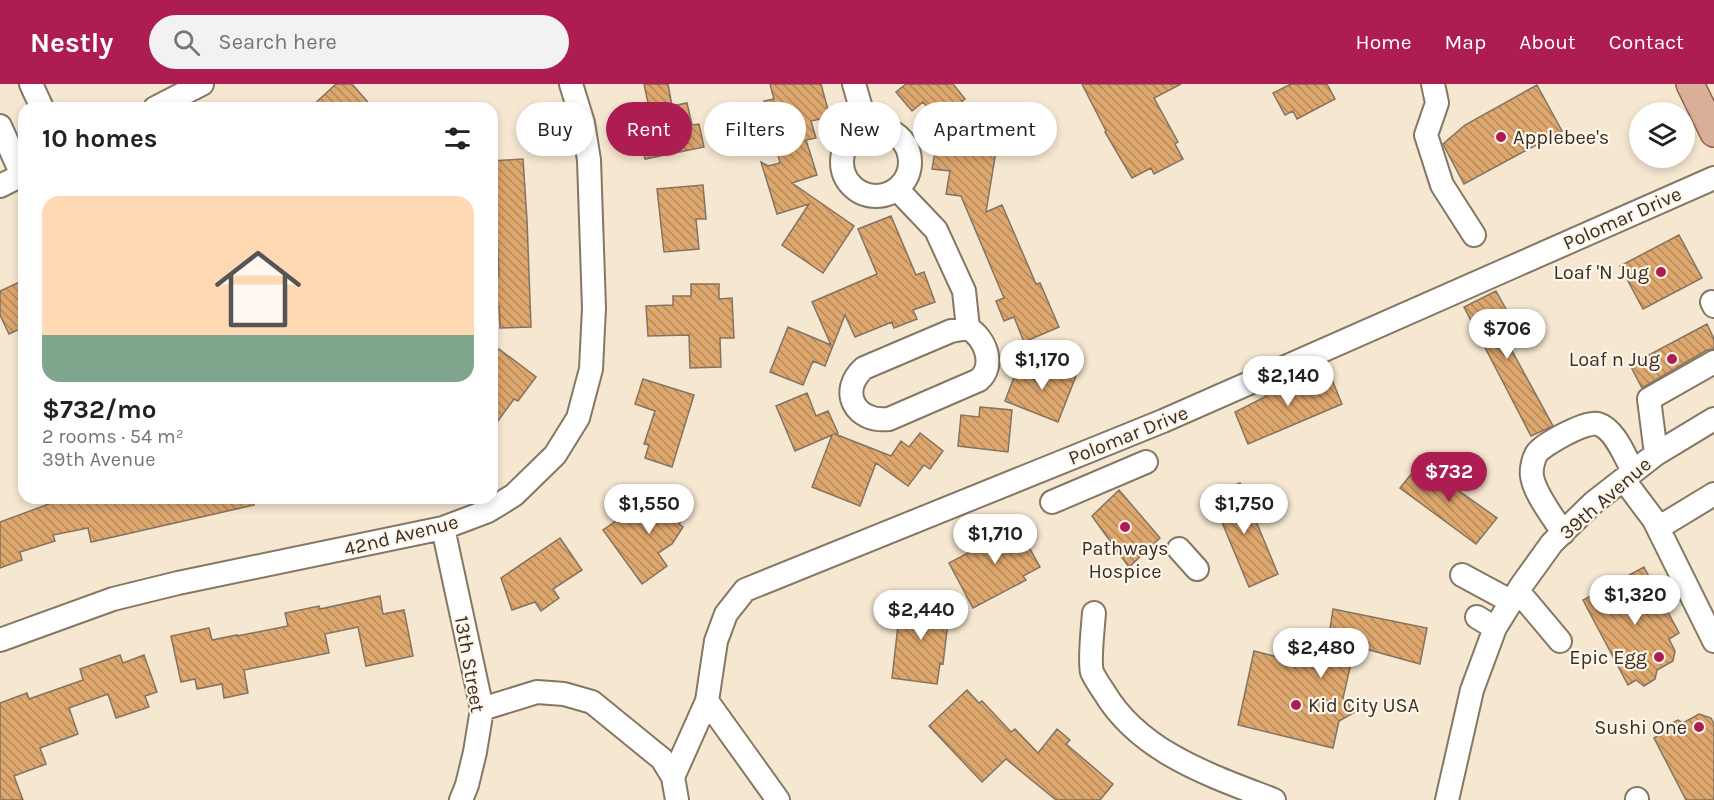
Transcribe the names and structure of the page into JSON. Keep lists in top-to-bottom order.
{
  "streets": {
    "street": [
      "Polomar Drive",
      "39th Avenue",
      "42nd Avenue",
      "13th Street"
    ]
  },
  "crossings": [
    ["42nd Avenue", "13th Street"]
  ],
  "places": [
    "Applebee's",
    "Loaf 'N Jug",
    "Loaf n Jug",
    "Pathways Hospice",
    "Epic Egg",
    "Kid City USA",
    "Sushi One"
  ],
  "page": {
    "header": "Nestly",
    "search": "Search here",
    "nav": [
      "Home",
      "Map",
      "About",
      "Contact"
    ],
    "chip": [
      "Buy",
      "Rent",
      "Filters",
      "New",
      "Apartment"
    ],
    "heading": "10 homes",
    "list": [
      {
        "name": "$732/mo",
        "note": "2 rooms · 54 m² · 39th Avenue"
      }
    ],
    "price": [
      "$706",
      "$1,170",
      "$2,140",
      "$732",
      "$1,550",
      "$1,750",
      "$1,710",
      "$1,320",
      "$2,440",
      "$2,480"
    ]
  }
}
